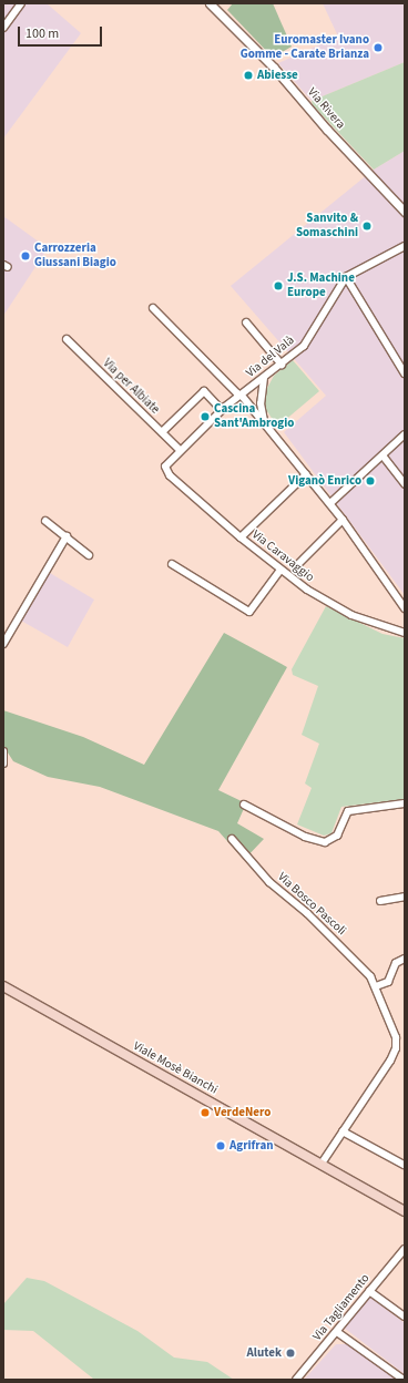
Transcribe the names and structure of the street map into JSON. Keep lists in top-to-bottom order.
{
  "streets": {
    "main road": ["Viale Mosè Bianchi"],
    "street": [
      "Via Rivera",
      "Via del Valà",
      "Via per Albiate",
      "Via Caravaggio",
      "Via Bosco Pascoli",
      "Via Tagliamento"
    ]
  },
  "crossings": [
    ["Via del Valà", "Via per Albiate"],
    ["Via del Valà", "Via Caravaggio"],
    ["Via Bosco Pascoli", "Viale Mosè Bianchi"]
  ],
  "places": [
    "Euromaster Ivano Gomme - Carate Brianza",
    "Abiesse",
    "Sanvito & Somaschini",
    "Carrozzeria Giussani Biagio",
    "J.S. Machine Europe",
    "Cascina Sant'Ambrogio",
    "Viganò Enrico",
    "VerdeNero",
    "Agrifran",
    "Alutek"
  ],
  "scale_bar": "100 m"
}
